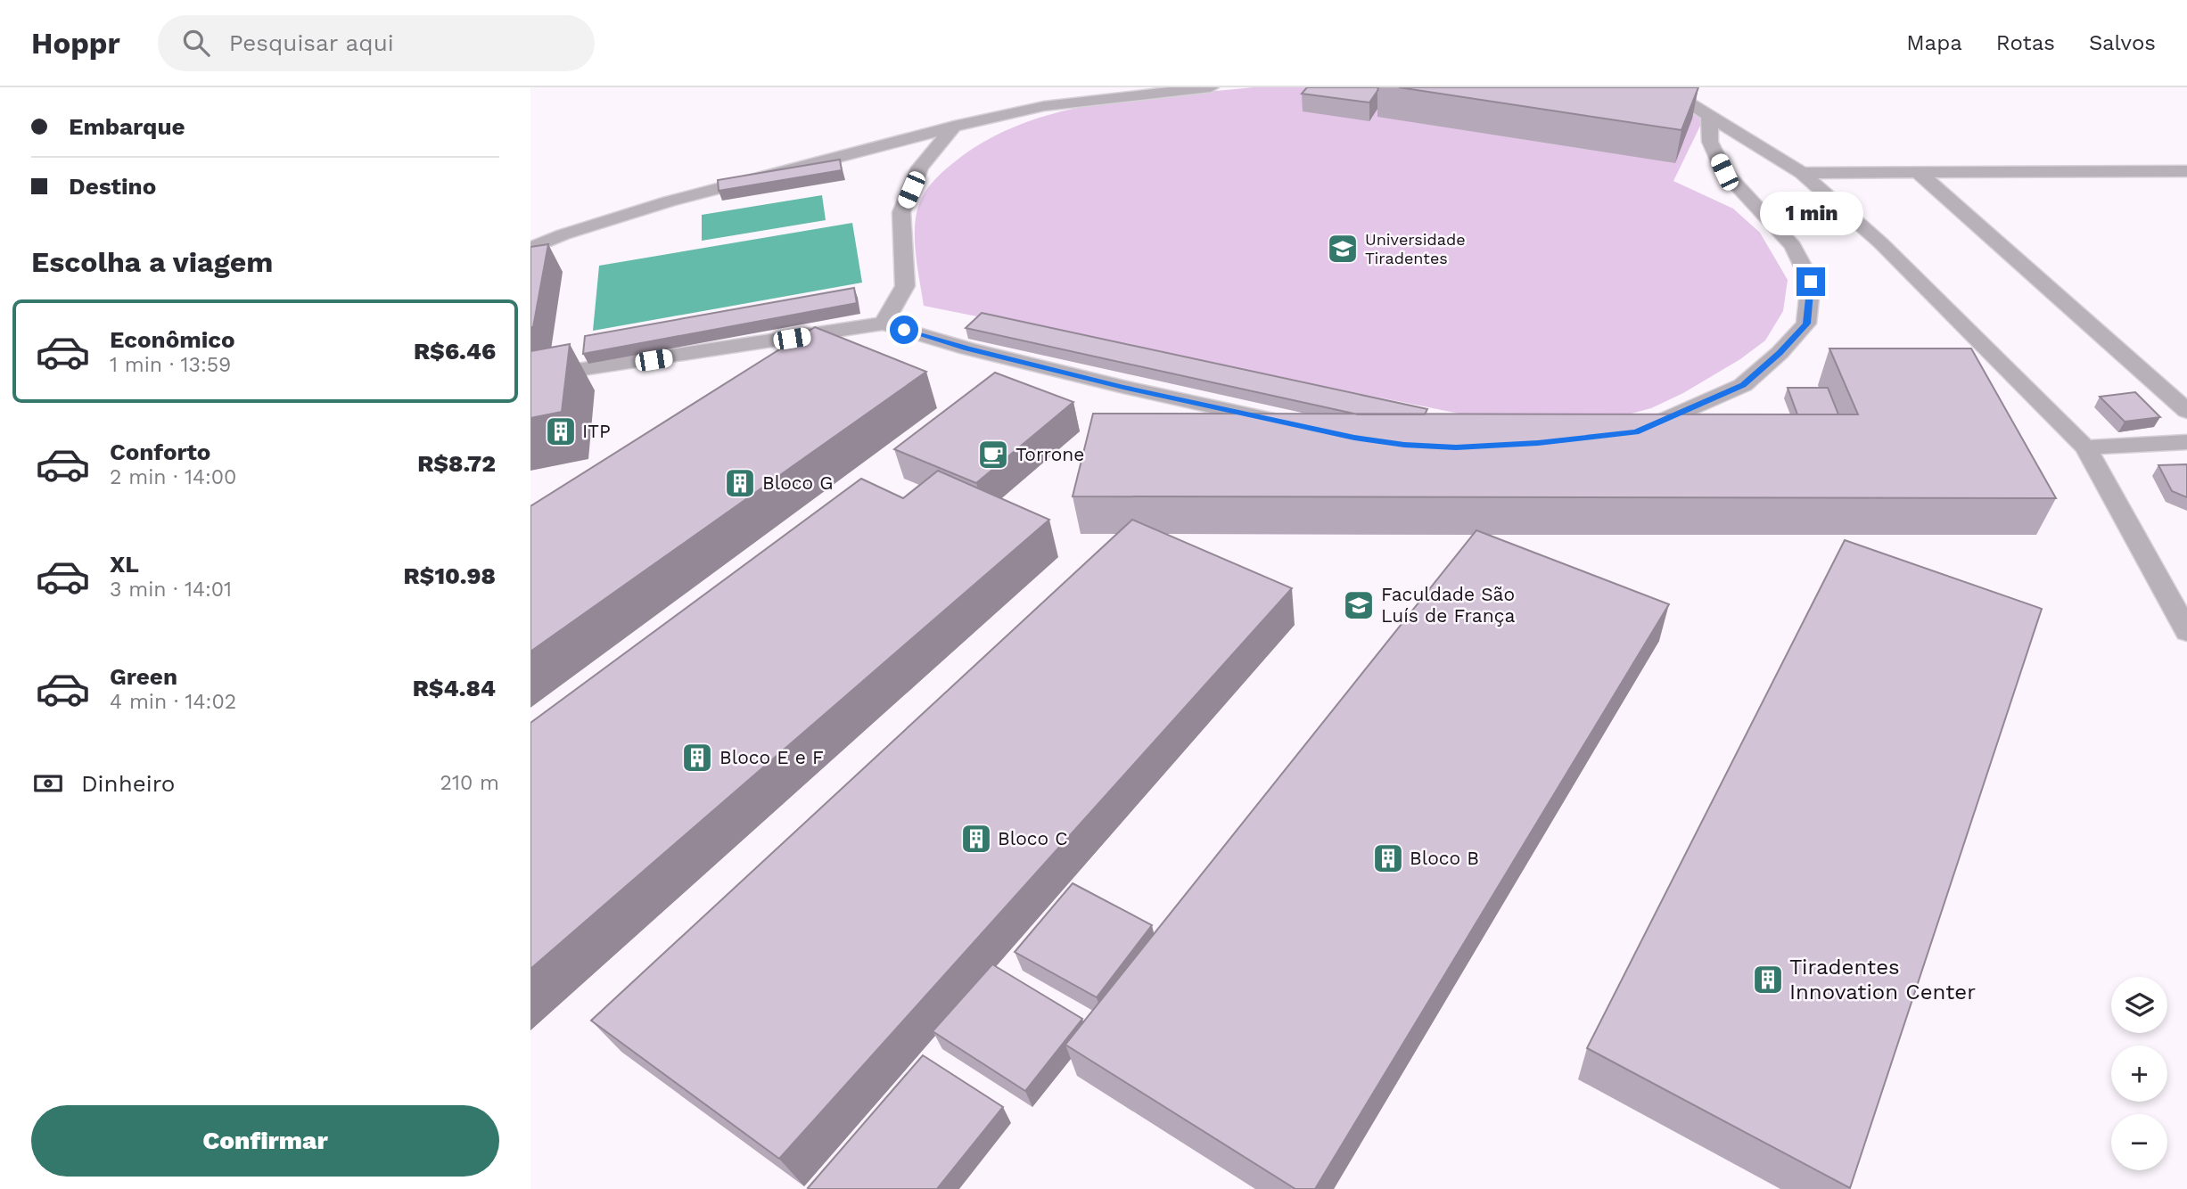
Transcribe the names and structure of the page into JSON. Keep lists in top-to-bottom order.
{
  "places": {
    "school or university": ["Universidade Tiradentes", "Faculdade São Luís de França"],
    "building": [
      "ITP",
      "Bloco G",
      "Bloco E e F",
      "Bloco C",
      "Bloco B",
      "Tiradentes Innovation Center"
    ],
    "cafe": ["Torrone"]
  },
  "page": {
    "header": "Hoppr",
    "search": "Pesquisar aqui",
    "nav": ["Mapa", "Rotas", "Salvos"],
    "banner": ["Embarque", "Destino"],
    "bubble": "1 min",
    "heading": "Escolha a viagem",
    "list": [
      {
        "name": "Econômico",
        "note": "1 min · 13:59",
        "value": "R$6.46"
      },
      {
        "name": "Conforto",
        "note": "2 min · 14:00",
        "value": "R$8.72"
      },
      {
        "name": "XL",
        "note": "3 min · 14:01",
        "value": "R$10.98"
      },
      {
        "name": "Green",
        "note": "4 min · 14:02",
        "value": "R$4.84"
      }
    ],
    "pay": ["Dinheiro", "210 m"],
    "map_buttons": ["+", "−"],
    "buttons": "Confirmar"
  }
}
